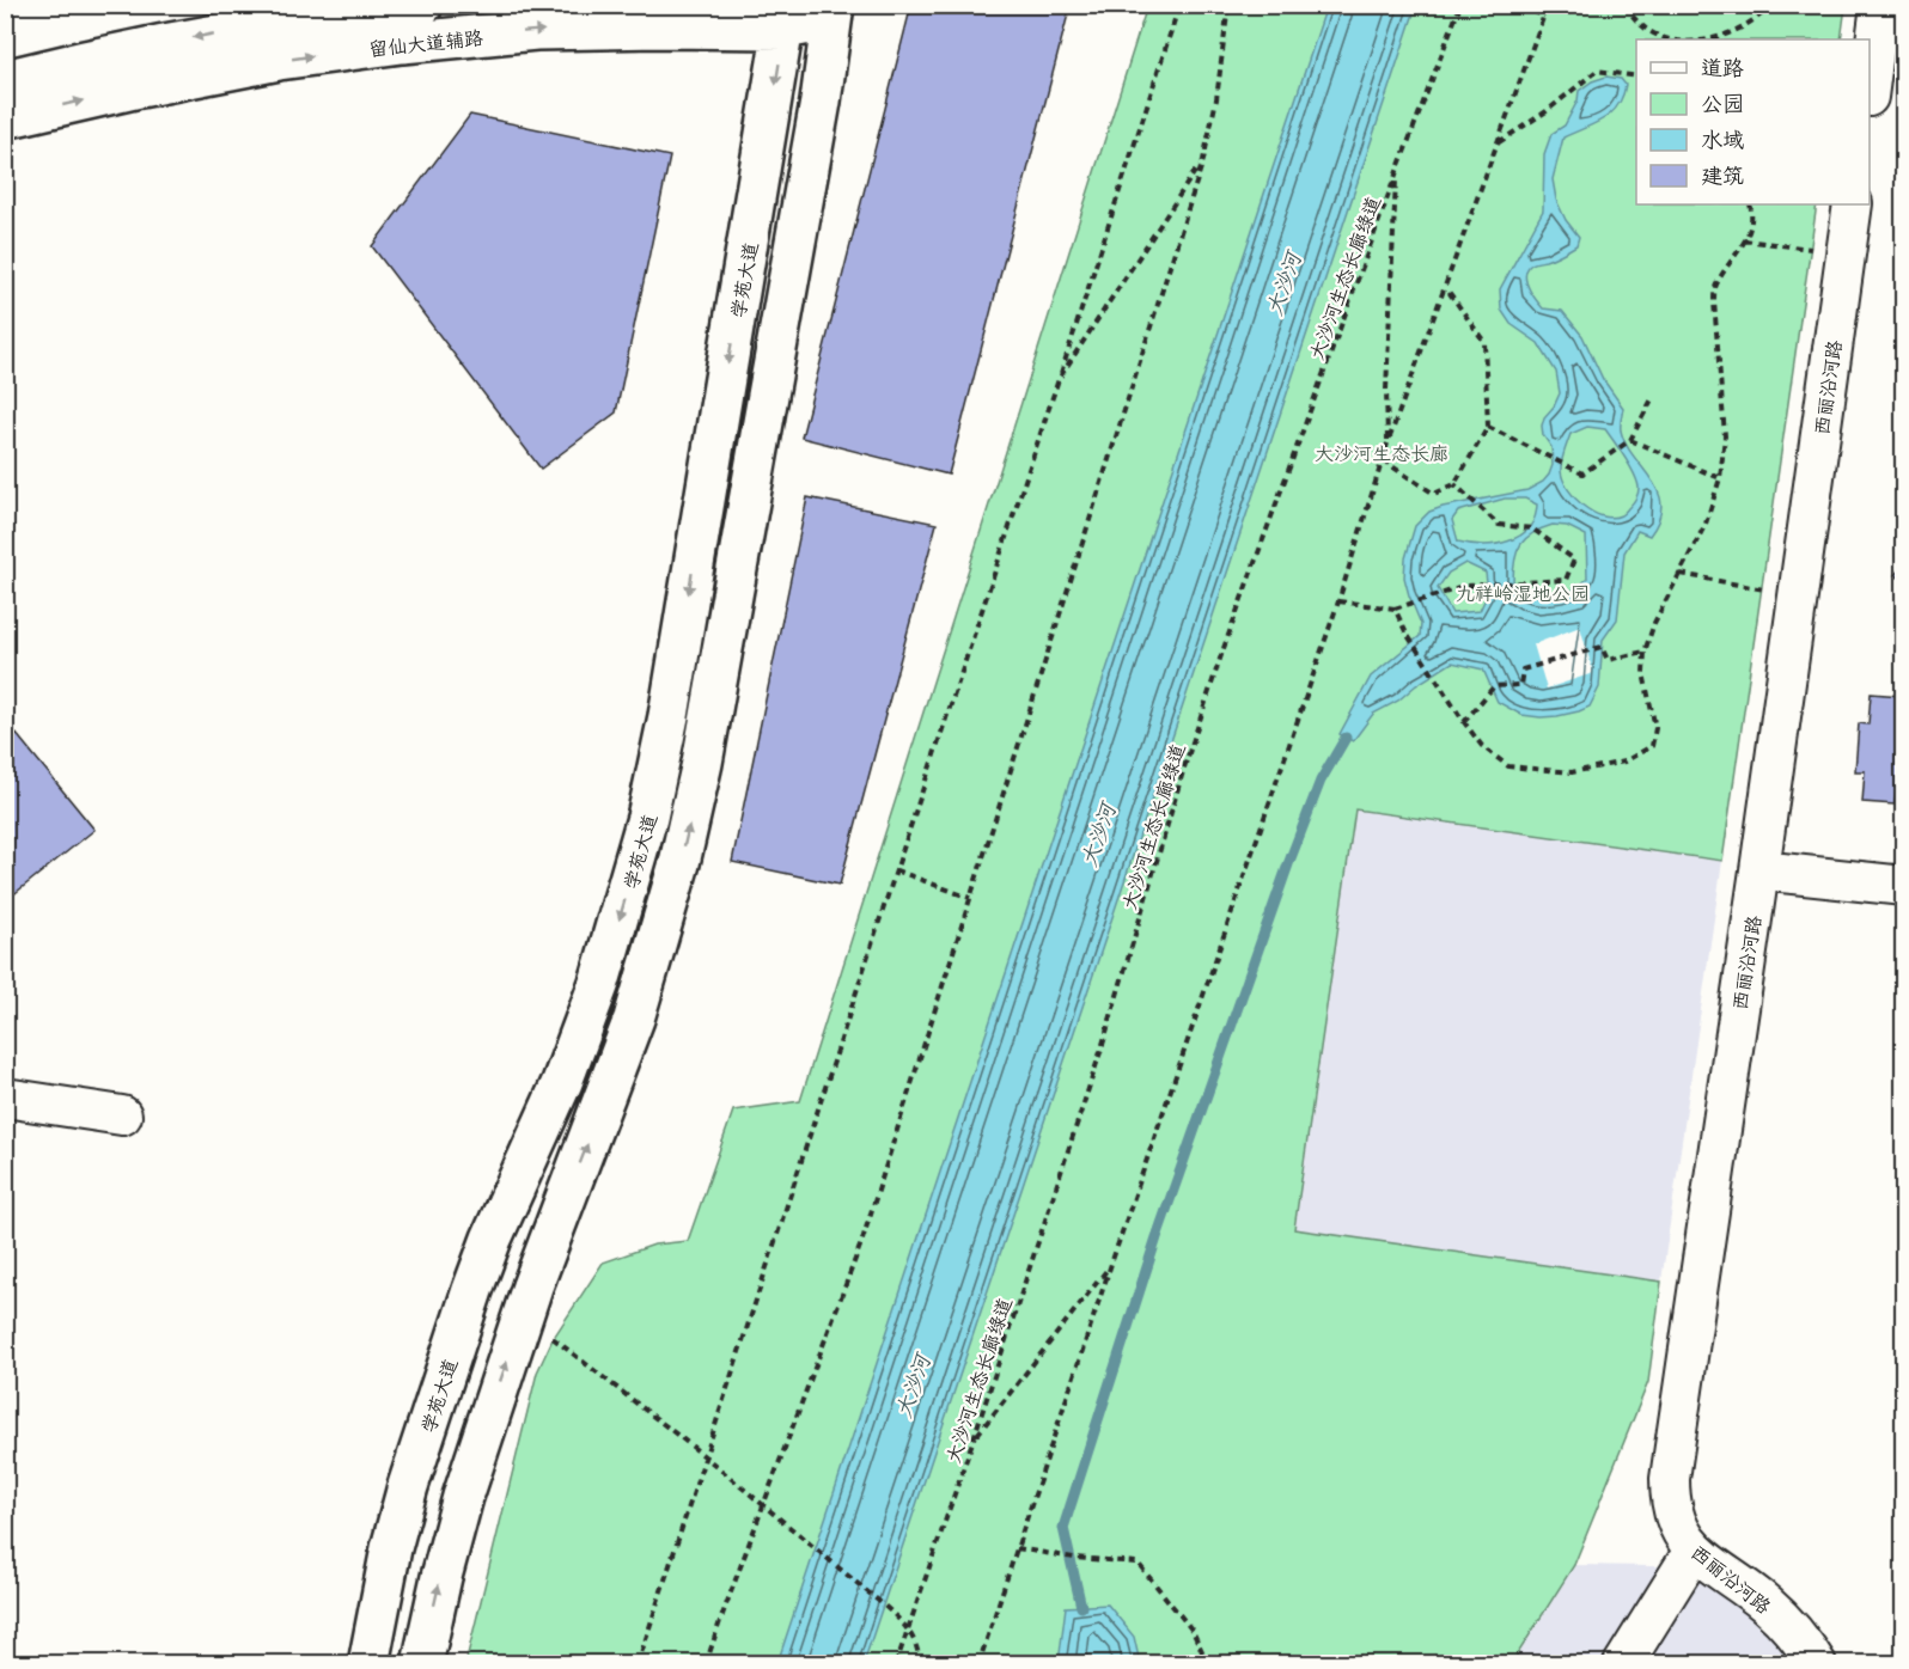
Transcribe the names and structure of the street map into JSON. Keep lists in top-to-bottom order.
{
  "streets": {
    "street": ["留仙大道辅路", "学苑大道", "西丽沿河路"],
    "path": ["大沙河生态长廊绿道"]
  },
  "crossings": [
    ["留仙大道辅路", "学苑大道"]
  ],
  "water": ["大沙河"],
  "parks": ["大沙河生态长廊", "九祥岭湿地公园"],
  "legend": [
    "道路",
    "公园",
    "水域",
    "建筑"
  ]
}
